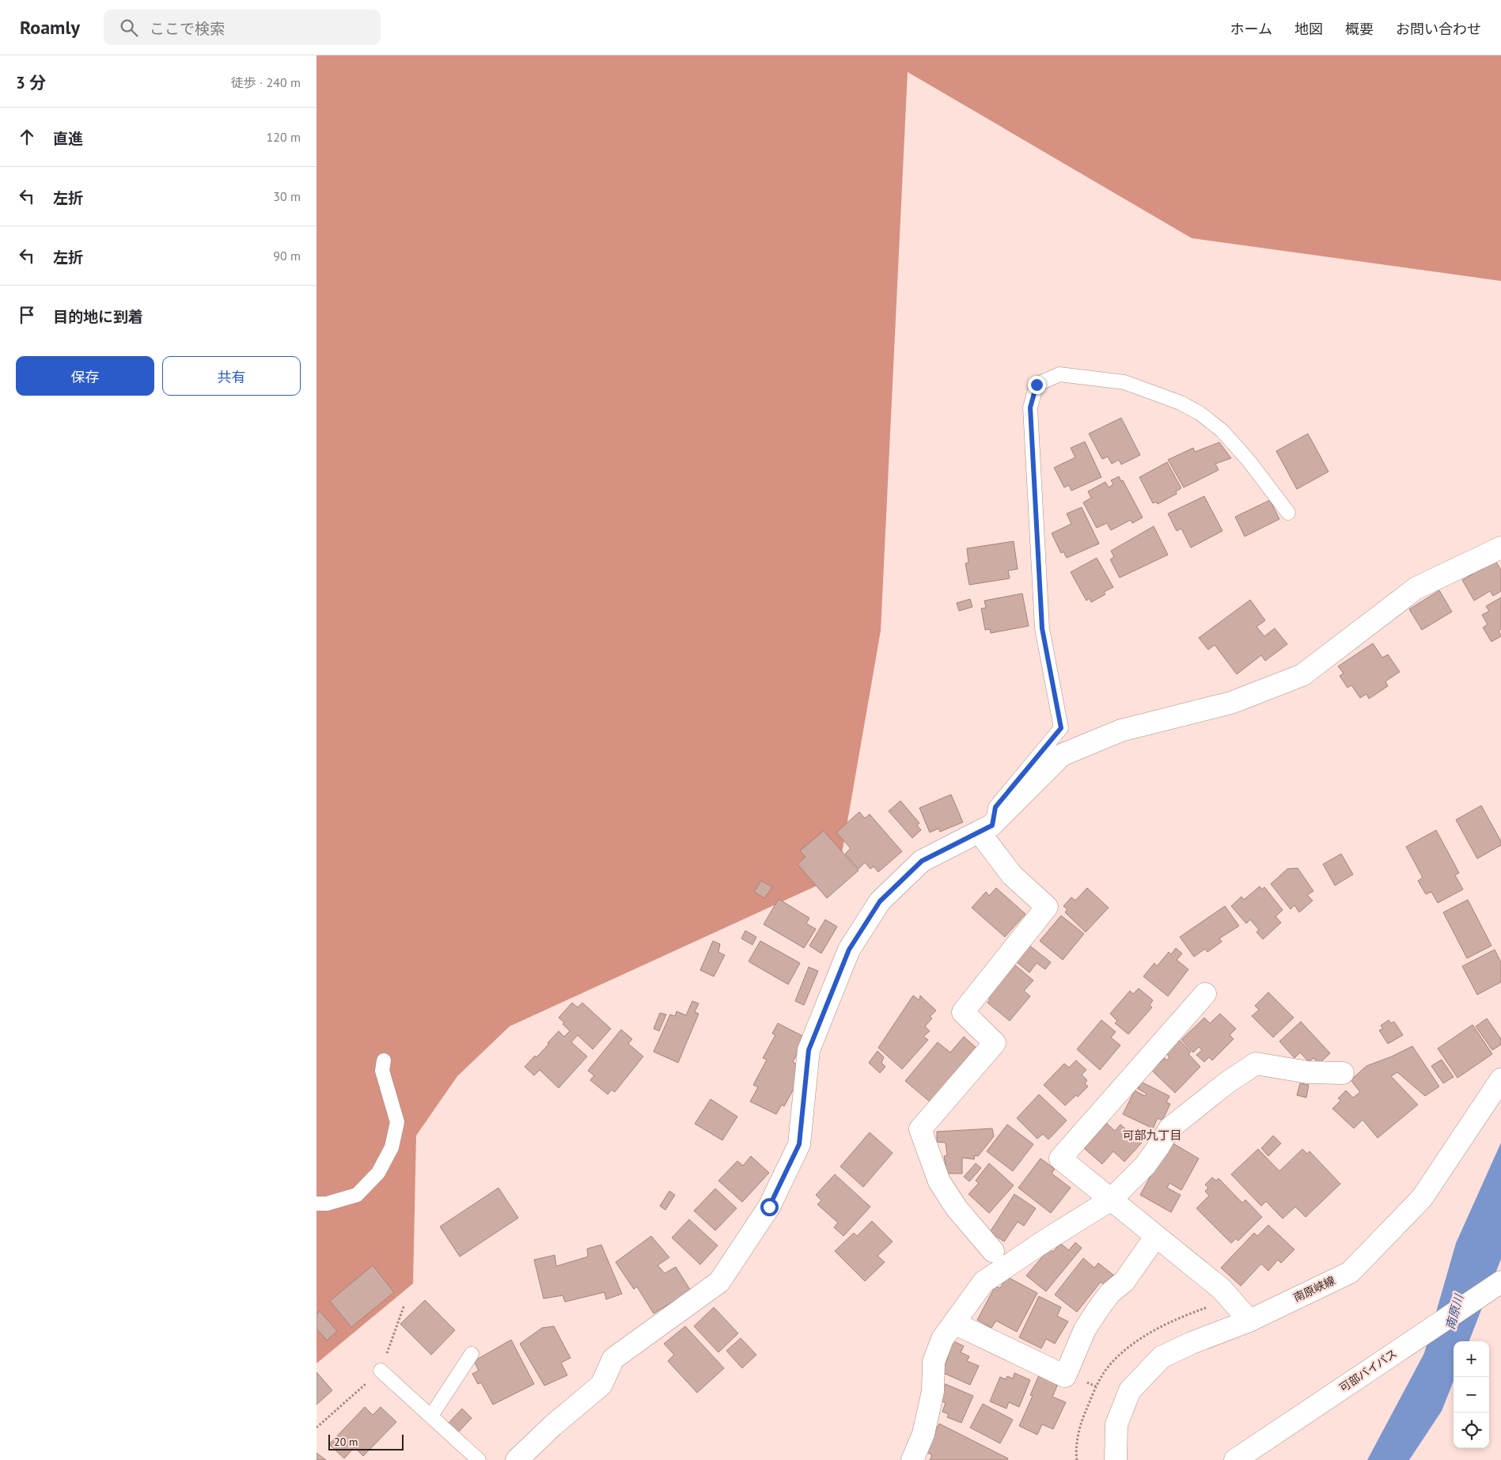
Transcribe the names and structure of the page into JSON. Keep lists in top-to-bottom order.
{
  "streets": {
    "main road": ["南原峡線", "可部バイパス"]
  },
  "districts": ["可部九丁目"],
  "water": ["南原川"],
  "scale_bar": "20 m",
  "page": {
    "header": "Roamly",
    "search": "ここで検索",
    "nav": [
      "ホーム",
      "地図",
      "概要",
      "お問い合わせ"
    ],
    "heading": ["3 分", "徒歩 · 240 m"],
    "list": [
      ["直進", "120 m"],
      ["左折", "30 m"],
      ["左折", "90 m"],
      "目的地に到着"
    ],
    "buttons": ["保存", "共有"],
    "map_buttons": ["+", "−"],
    "scale": "20 m"
  }
}
